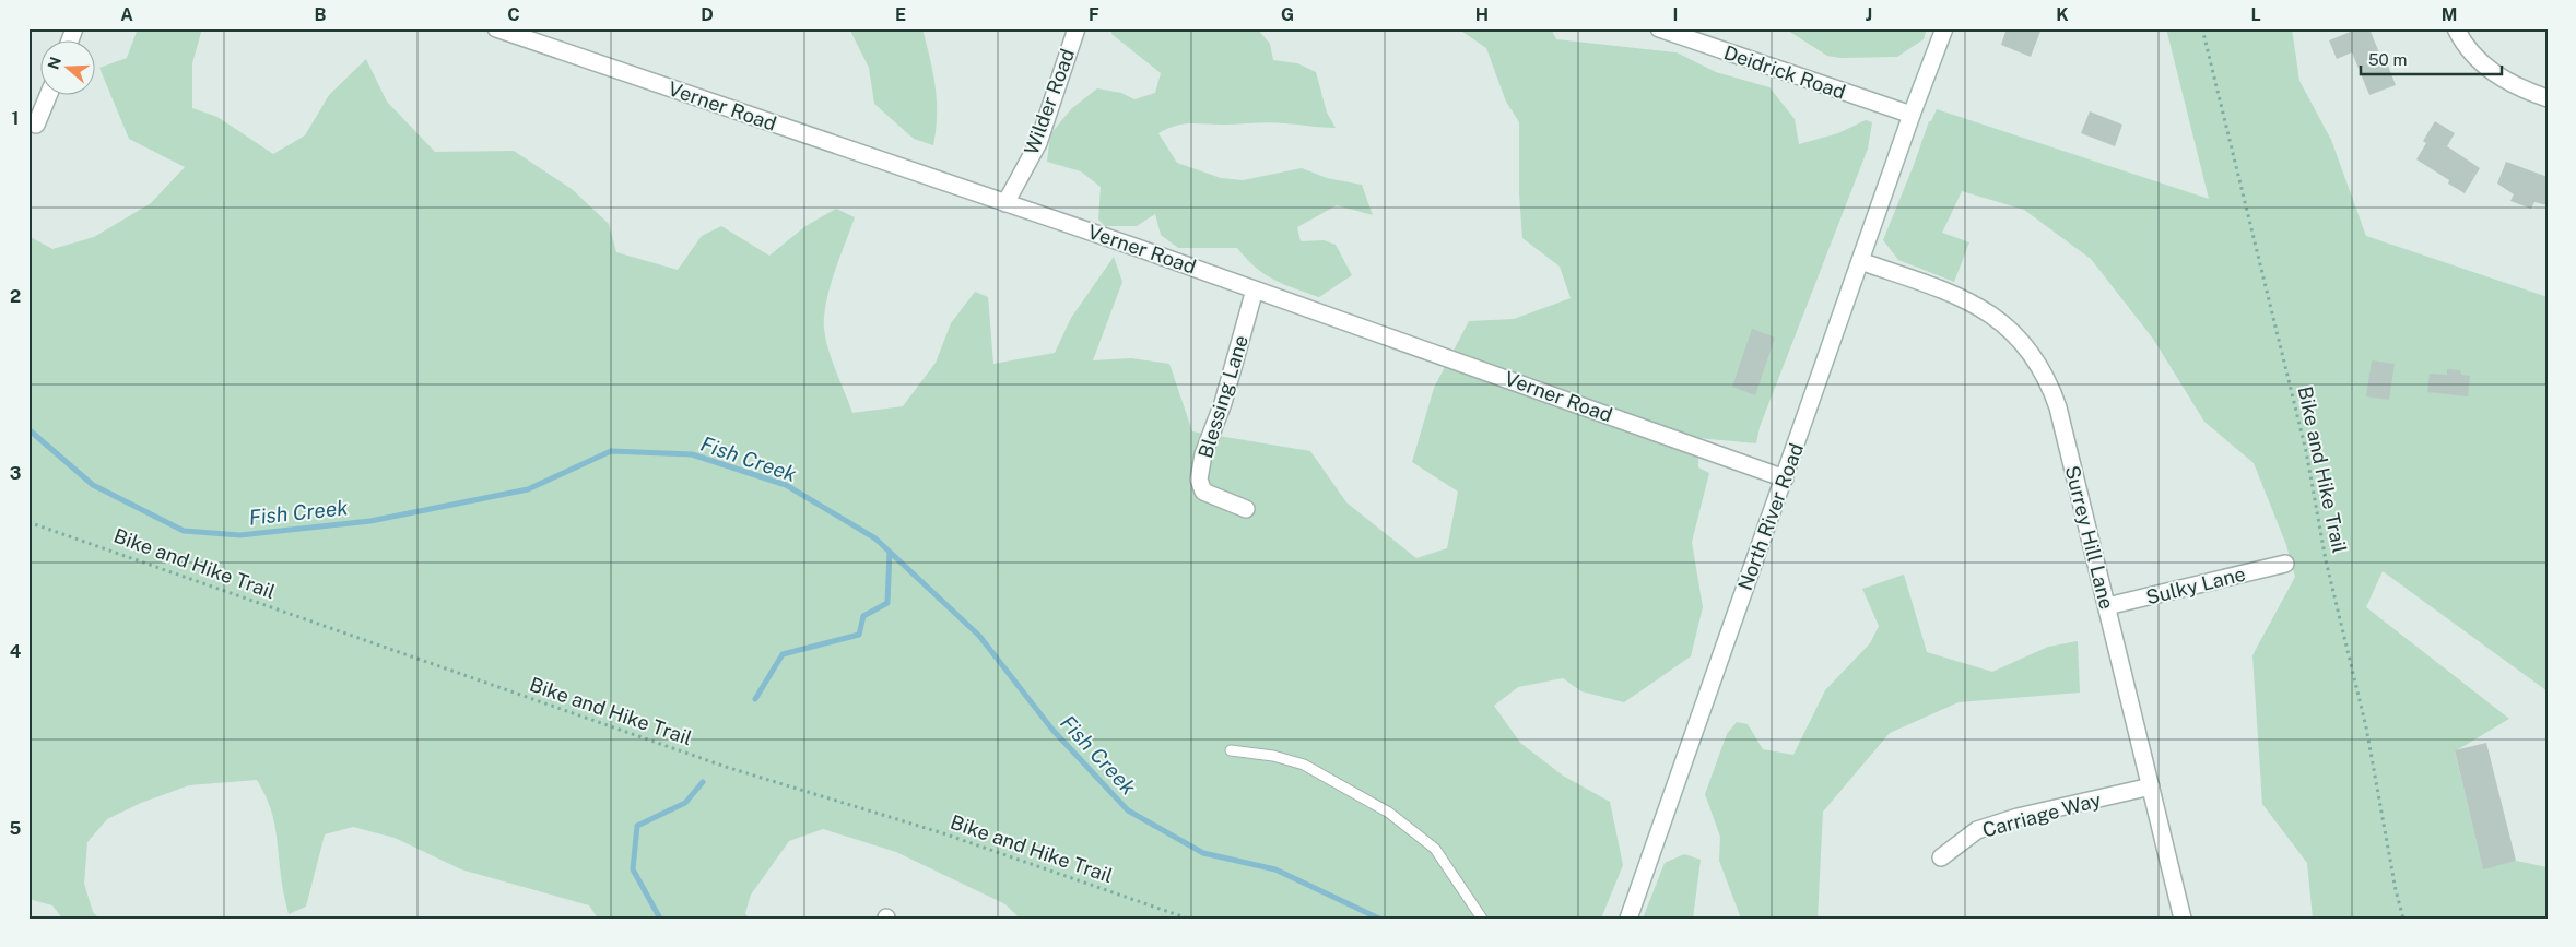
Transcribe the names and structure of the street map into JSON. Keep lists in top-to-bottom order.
{
  "streets": {
    "street": [
      "Deidrick Road",
      "Wilder Road",
      "Verner Road",
      "Blessing Lane",
      "North River Road",
      "Surrey Hill Lane",
      "Sulky Lane",
      "Carriage Way"
    ],
    "path": ["Bike and Hike Trail"]
  },
  "crossings": [
    ["Deidrick Road", "North River Road"],
    ["Wilder Road", "Verner Road"],
    ["Verner Road", "Blessing Lane"],
    ["Verner Road", "North River Road"],
    ["North River Road", "Surrey Hill Lane"],
    ["Surrey Hill Lane", "Sulky Lane"],
    ["Surrey Hill Lane", "Carriage Way"]
  ],
  "water": ["Fish Creek"],
  "scale_bar": "50 m",
  "north": "left",
  "grid": {
    "columns": [
      "A",
      "B",
      "C",
      "D",
      "E",
      "F",
      "G",
      "H",
      "I",
      "J",
      "K",
      "L",
      "M"
    ],
    "rows": [
      "1",
      "2",
      "3",
      "4",
      "5"
    ]
  }
}
